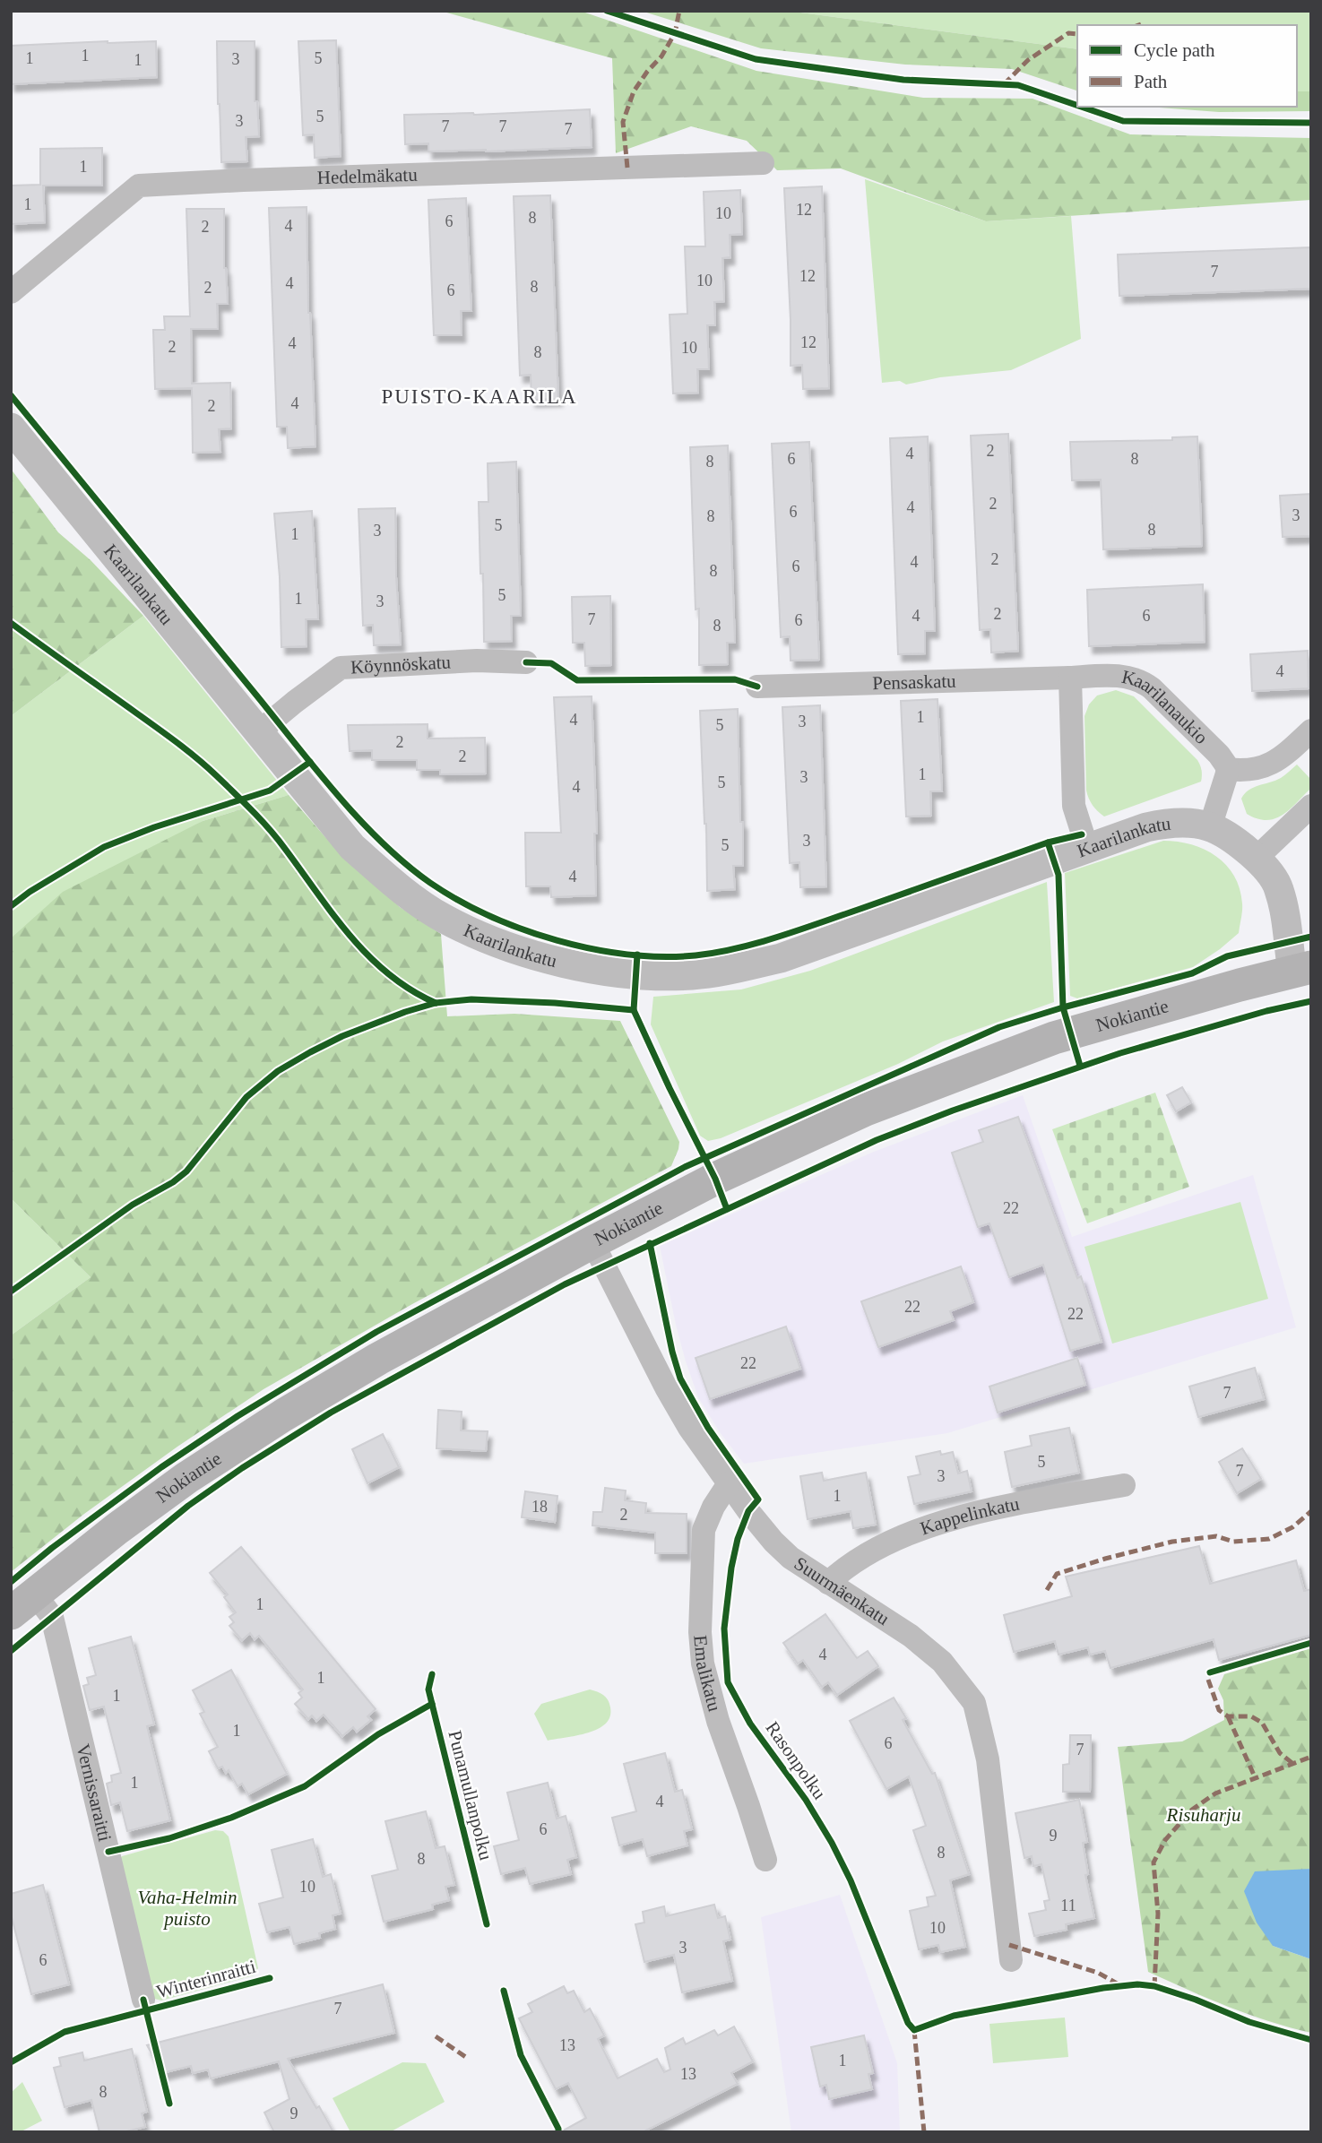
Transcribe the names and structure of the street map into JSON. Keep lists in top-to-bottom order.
{
  "streets": {
    "main road": ["Nokiantie"],
    "street": [
      "Hedelmäkatu",
      "Kaarilankatu",
      "Köynnöskatu",
      "Pensaskatu",
      "Kaarilanaukio",
      "Kappelinkatu",
      "Suurmäenkatu",
      "Emalikatu",
      "Vernissaraitti"
    ],
    "cycle path": ["Rasonpolku", "Punamullanpolku", "Winterinraitti"]
  },
  "crossings": [
    ["Kaarilankatu", "Köynnöskatu"],
    ["Pensaskatu", "Kaarilanaukio"],
    ["Nokiantie", "Suurmäenkatu"],
    ["Nokiantie", "Vernissaraitti"],
    ["Kappelinkatu", "Suurmäenkatu"],
    ["Suurmäenkatu", "Emalikatu"]
  ],
  "districts": ["PUISTO-KAARILA"],
  "parks": ["Risuharju", "Vaha-Helmin puisto"],
  "house_numbers": [
    "1",
    "1",
    "5",
    "3",
    "1",
    "5",
    "3",
    "7",
    "7",
    "7",
    "1",
    "1",
    "12",
    "10",
    "8",
    "6",
    "4",
    "2",
    "7",
    "12",
    "10",
    "4",
    "8",
    "2",
    "6",
    "12",
    "4",
    "2",
    "10",
    "8",
    "4",
    "2",
    "2",
    "4",
    "6",
    "8",
    "8",
    "2",
    "4",
    "6",
    "3",
    "8",
    "5",
    "8",
    "3",
    "1",
    "2",
    "4",
    "6",
    "8",
    "5",
    "1",
    "3",
    "2",
    "4",
    "6",
    "7",
    "6",
    "8",
    "4",
    "1",
    "4",
    "3",
    "5",
    "2",
    "2",
    "1",
    "3",
    "5",
    "4",
    "3",
    "5",
    "4",
    "22",
    "22",
    "22",
    "22",
    "7",
    "5",
    "7",
    "3",
    "1",
    "18",
    "2",
    "1",
    "4",
    "1",
    "1",
    "1",
    "6",
    "7",
    "1",
    "4",
    "6",
    "9",
    "8",
    "8",
    "10",
    "11",
    "10",
    "3",
    "6",
    "7",
    "13",
    "1",
    "13",
    "8",
    "9"
  ],
  "legend": ["Cycle path", "Path"]
}
